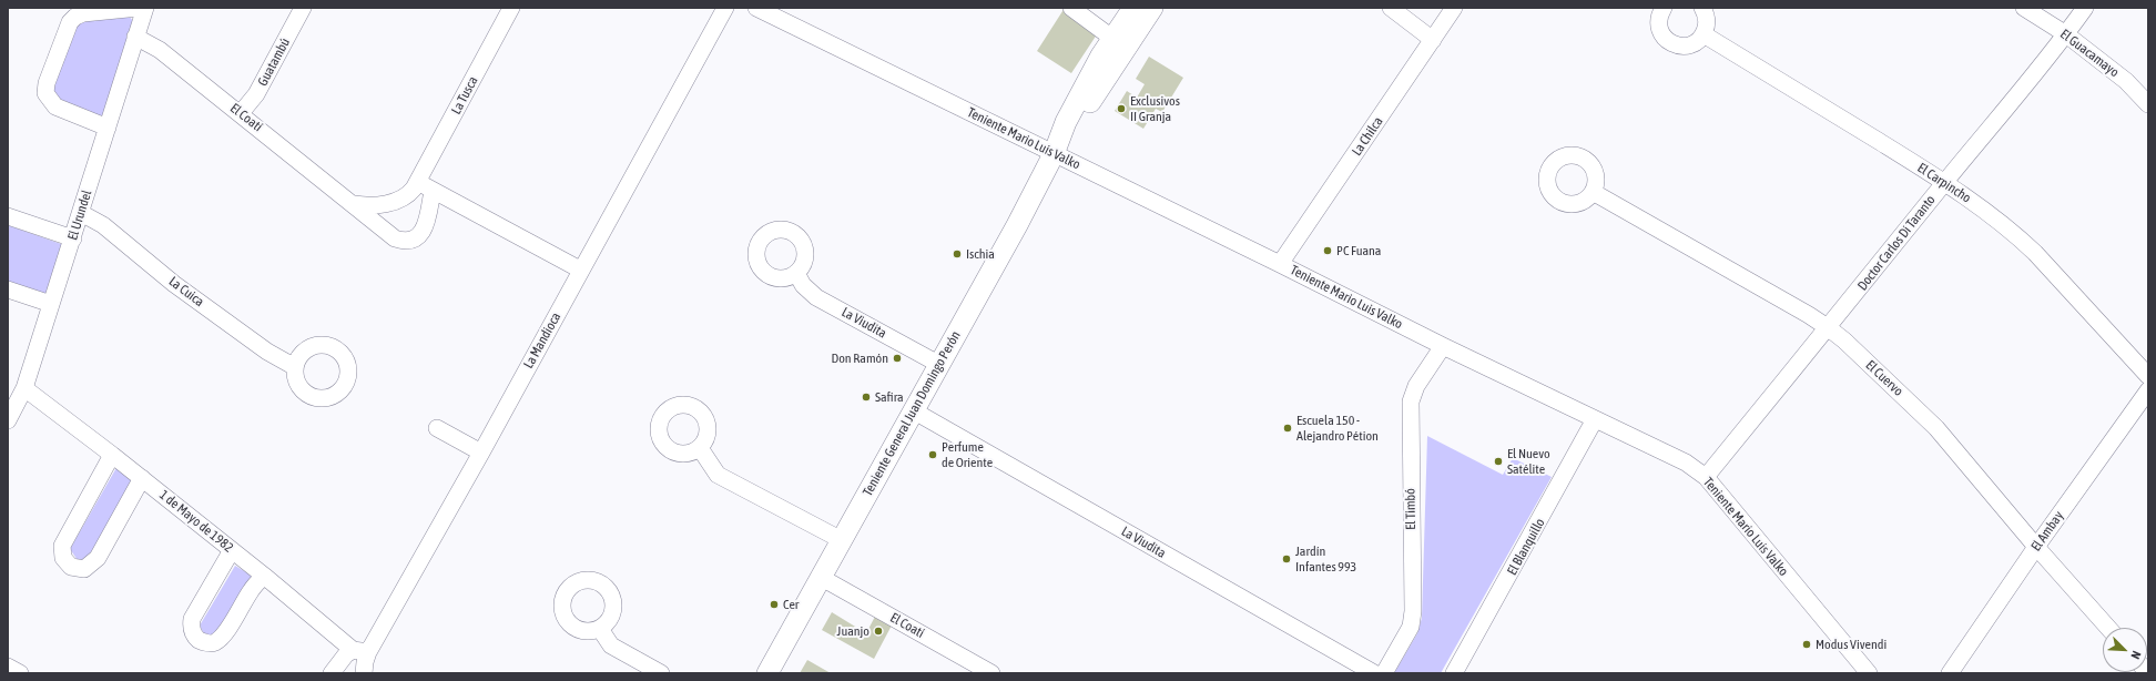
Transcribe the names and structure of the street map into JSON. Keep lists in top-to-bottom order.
{
  "streets": {
    "main road": ["Teniente General Juan Domingo Perón"],
    "street": [
      "El Guacamayo",
      "Guatambú",
      "La Tusca",
      "El Coatí",
      "La Chilca",
      "Teniente Mario Luis Valko",
      "El Carpincho",
      "El Urundel",
      "Doctor Carlos Di Taranto",
      "La Cuica",
      "La Viudita",
      "La Mandioca",
      "El Cuervo",
      "El Timbó",
      "1 de Mayo de 1982",
      "El Ambay",
      "El Blanquillo"
    ]
  },
  "crossings": [
    ["El Guacamayo", "Doctor Carlos Di Taranto"],
    ["Guatambú", "El Coatí"],
    ["La Tusca", "El Coatí"],
    ["El Coatí", "El Urundel"],
    ["El Coatí", "Teniente General Juan Domingo Perón"],
    ["La Chilca", "Teniente Mario Luis Valko"],
    ["Teniente Mario Luis Valko", "Doctor Carlos Di Taranto"],
    ["Teniente Mario Luis Valko", "Teniente General Juan Domingo Perón"],
    ["Teniente Mario Luis Valko", "El Timbó"],
    ["Teniente Mario Luis Valko", "El Blanquillo"],
    ["El Carpincho", "Doctor Carlos Di Taranto"],
    ["El Urundel", "La Cuica"],
    ["El Urundel", "1 de Mayo de 1982"],
    ["Doctor Carlos Di Taranto", "El Cuervo"],
    ["La Viudita", "Teniente General Juan Domingo Perón"],
    ["La Mandioca", "1 de Mayo de 1982"],
    ["El Cuervo", "El Ambay"]
  ],
  "places": [
    "Exclusivos II Granja",
    "PC Fuana",
    "Ischia",
    "Don Ramón",
    "Safira",
    "Escuela 150 - Alejandro Pétion",
    "Perfume de Oriente",
    "El Nuevo Satélite",
    "Jardín Infantes 993",
    "Cer",
    "Juanjo",
    "Modus Vivendi"
  ],
  "north": "bottom right"
}
